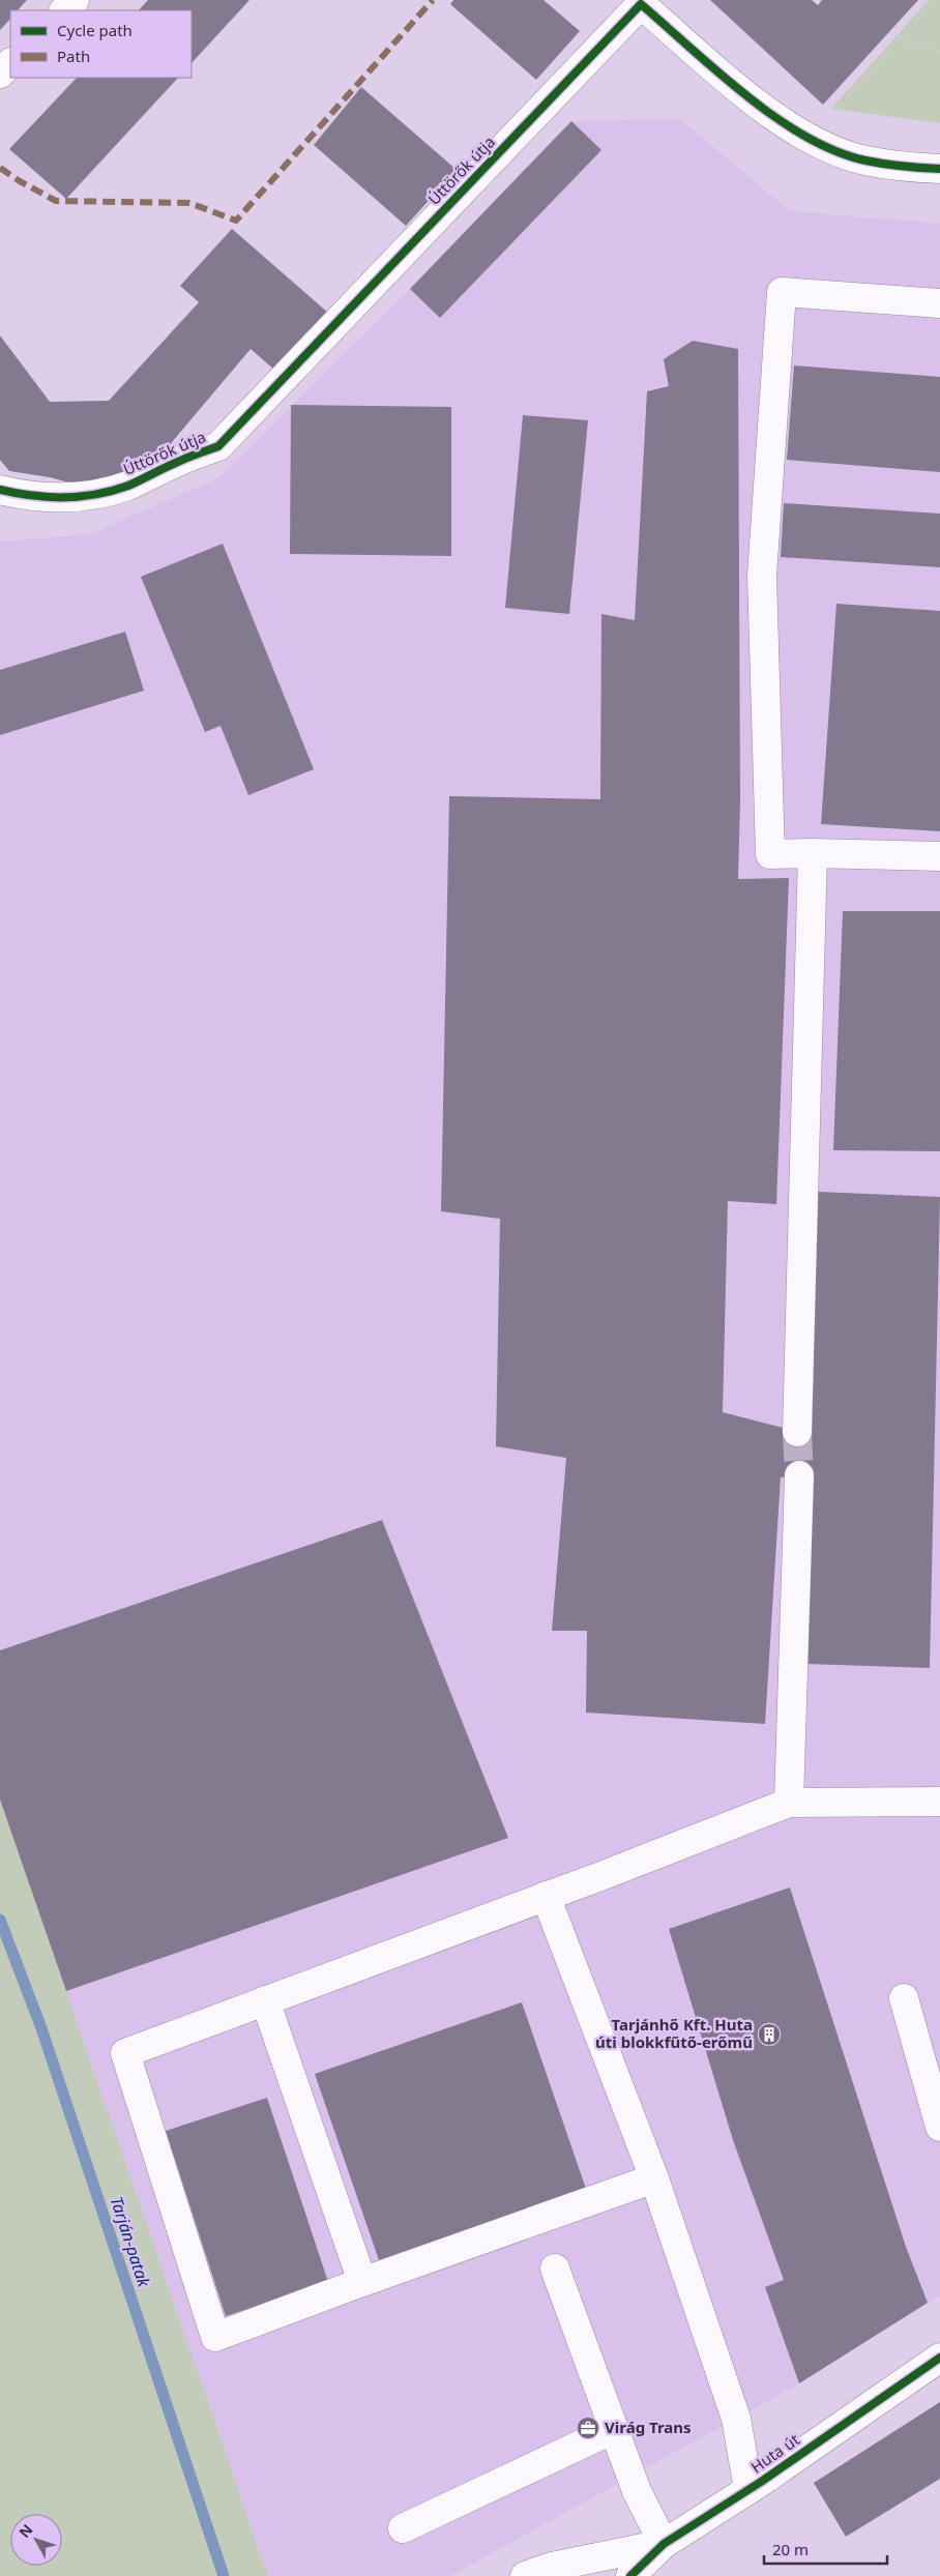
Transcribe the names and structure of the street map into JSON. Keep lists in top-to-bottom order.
{
  "streets": {
    "street": ["Úttörők útja", "Huta út"]
  },
  "water": ["Tarján-patak"],
  "places": {
    "building": ["Tarjánhő Kft. Huta úti blokkfűtő-erőmű"],
    "office": ["Virág Trans"]
  },
  "legend": ["Cycle path", "Path"],
  "scale_bar": "20 m",
  "north": "top left"
}
